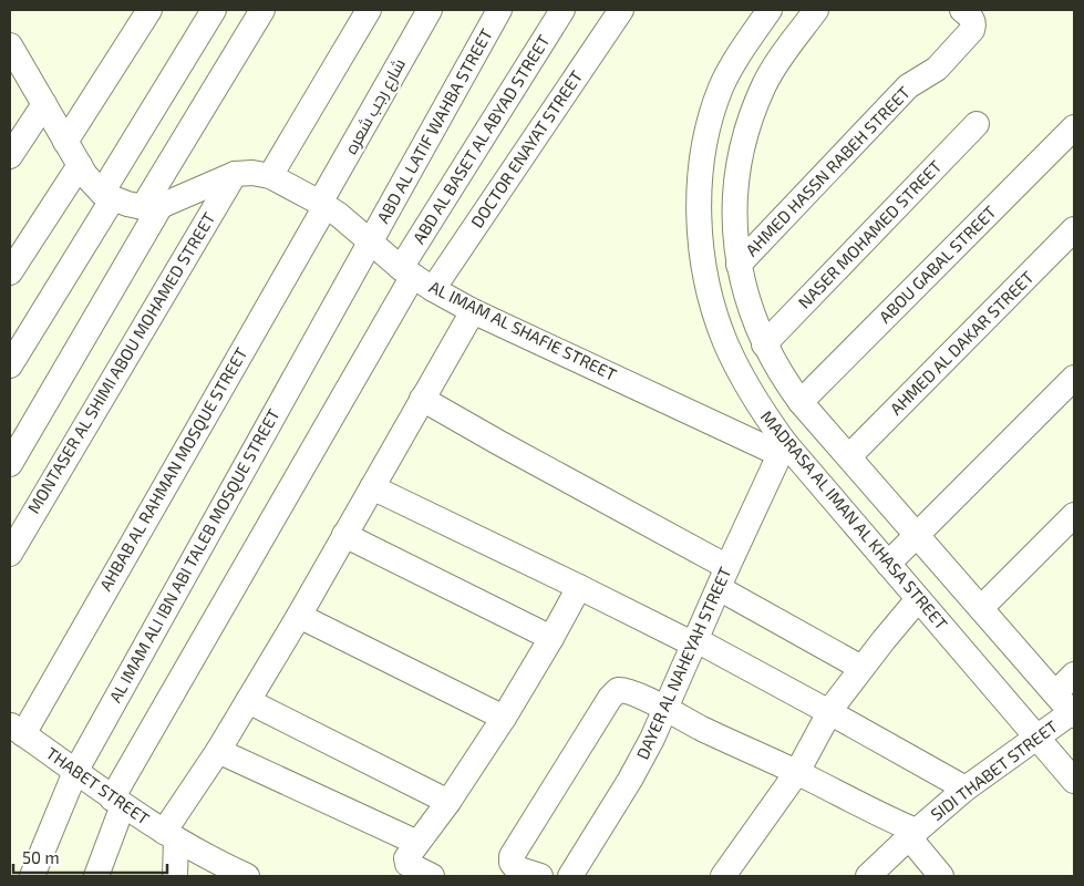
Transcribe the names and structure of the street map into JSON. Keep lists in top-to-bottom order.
{
  "streets": {
    "street": [
      "شارع رجب شعره",
      "ABD AL LATIF WAHBA STREET",
      "ABD AL BASET AL ABYAD STREET",
      "DOCTOR ENAYAT STREET",
      "AHMED HASSN RABEH STREET",
      "NASER MOHAMED STREET",
      "ABOU GABAL STREET",
      "AL IMAM AL SHAFIE STREET",
      "AHMED AL DAKAR STREET",
      "MONTASER AL SHIMI ABOU MOHAMED STREET",
      "AHBAB AL RAHMAN MOSQUE STREET",
      "MADRASA AL IMAN AL KHASA STREET",
      "AL IMAM ALI IBN ABI TALEB MOSQUE STREET",
      "DAYER AL NAHEYAH STREET",
      "SIDI THABET STREET",
      "THABET STREET"
    ]
  },
  "crossings": [
    ["شارع رجب شعره", "AL IMAM AL SHAFIE STREET"],
    ["شارع رجب شعره", "AHBAB AL RAHMAN MOSQUE STREET"],
    ["ABD AL LATIF WAHBA STREET", "AL IMAM AL SHAFIE STREET"],
    ["ABD AL LATIF WAHBA STREET", "AL IMAM ALI IBN ABI TALEB MOSQUE STREET"],
    ["ABD AL BASET AL ABYAD STREET", "DOCTOR ENAYAT STREET"],
    ["ABD AL BASET AL ABYAD STREET", "AL IMAM AL SHAFIE STREET"],
    ["DOCTOR ENAYAT STREET", "AL IMAM AL SHAFIE STREET"],
    ["ABOU GABAL STREET", "MADRASA AL IMAN AL KHASA STREET"],
    ["AL IMAM AL SHAFIE STREET", "MONTASER AL SHIMI ABOU MOHAMED STREET"],
    ["AL IMAM AL SHAFIE STREET", "AHBAB AL RAHMAN MOSQUE STREET"],
    ["AL IMAM AL SHAFIE STREET", "MADRASA AL IMAN AL KHASA STREET"],
    ["AL IMAM AL SHAFIE STREET", "AL IMAM ALI IBN ABI TALEB MOSQUE STREET"],
    ["AL IMAM AL SHAFIE STREET", "DAYER AL NAHEYAH STREET"],
    ["AHBAB AL RAHMAN MOSQUE STREET", "THABET STREET"],
    ["MADRASA AL IMAN AL KHASA STREET", "DAYER AL NAHEYAH STREET"],
    ["MADRASA AL IMAN AL KHASA STREET", "SIDI THABET STREET"],
    ["AL IMAM ALI IBN ABI TALEB MOSQUE STREET", "THABET STREET"]
  ],
  "scale_bar": "50 m"
}
